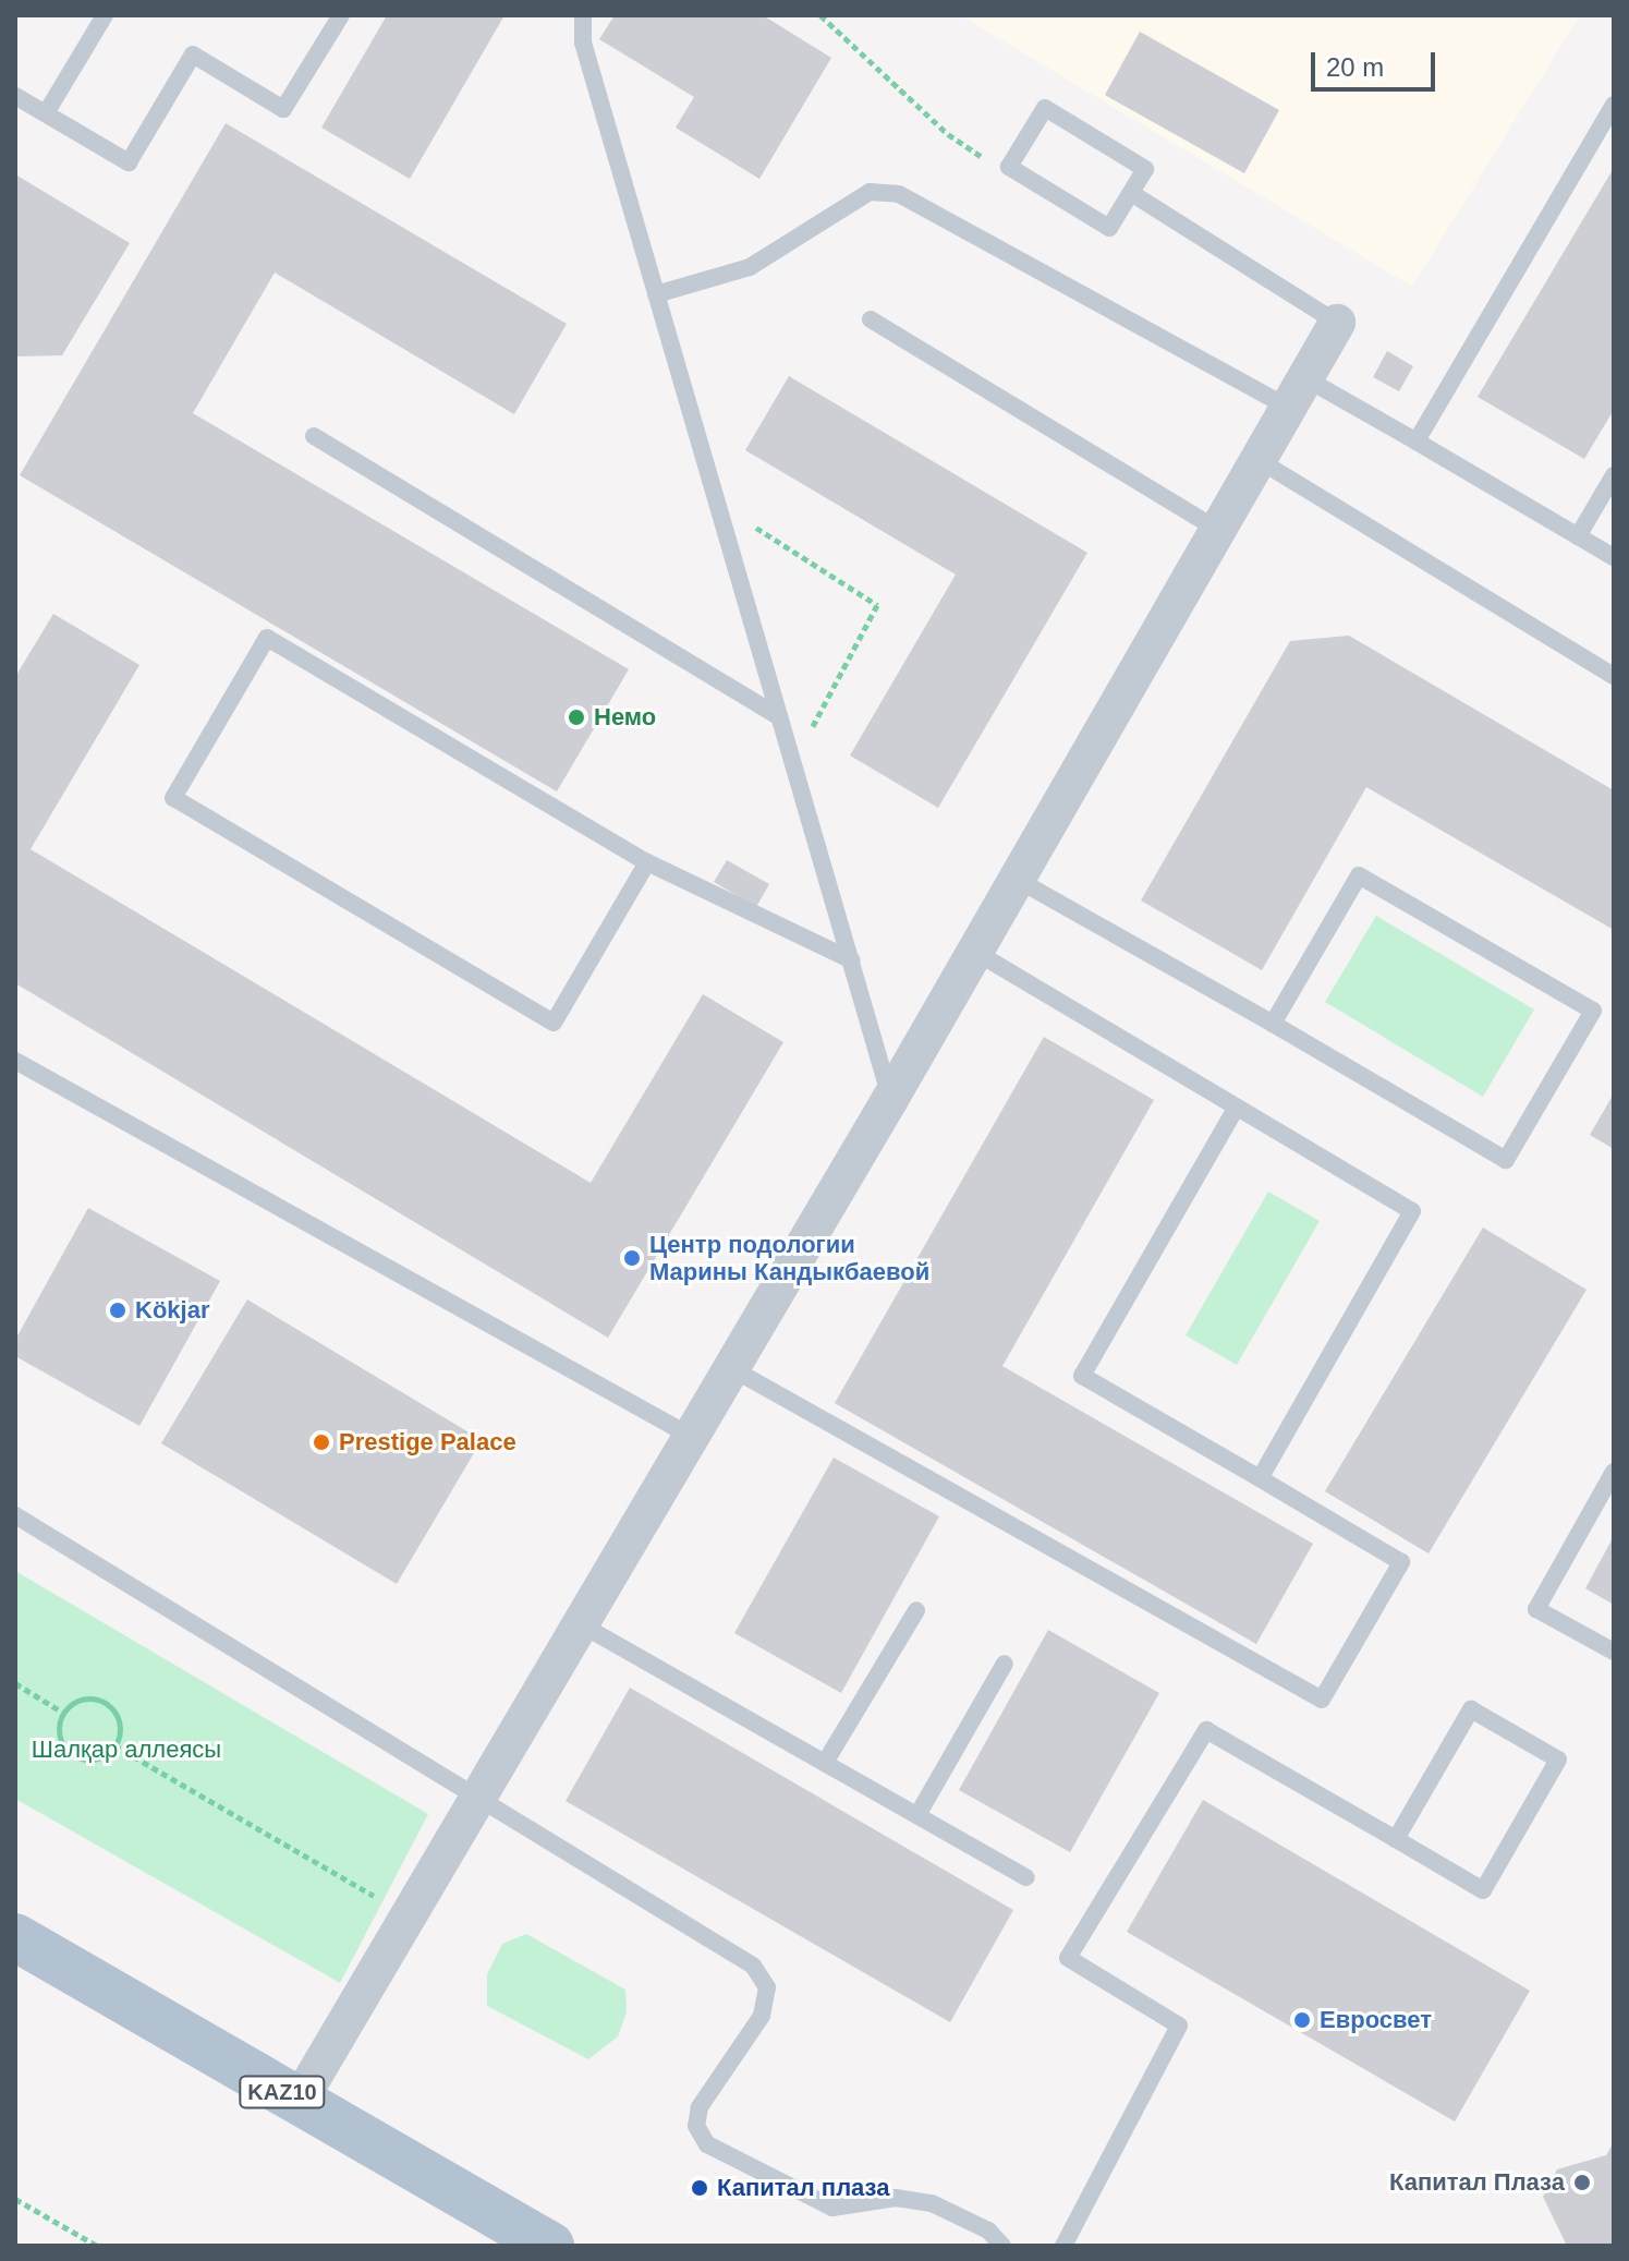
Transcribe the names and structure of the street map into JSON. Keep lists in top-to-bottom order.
{
  "streets": {
    "main road": ["KAZ10"]
  },
  "parks": ["Шалқар аллеясы"],
  "places": [
    "Немо",
    "Центр подологии Марины Кандыкбаевой",
    "Kökjar",
    "Prestige Palace",
    "Евросвет",
    "Капитал Плаза",
    "Капитал плаза"
  ],
  "scale_bar": "20 m"
}
